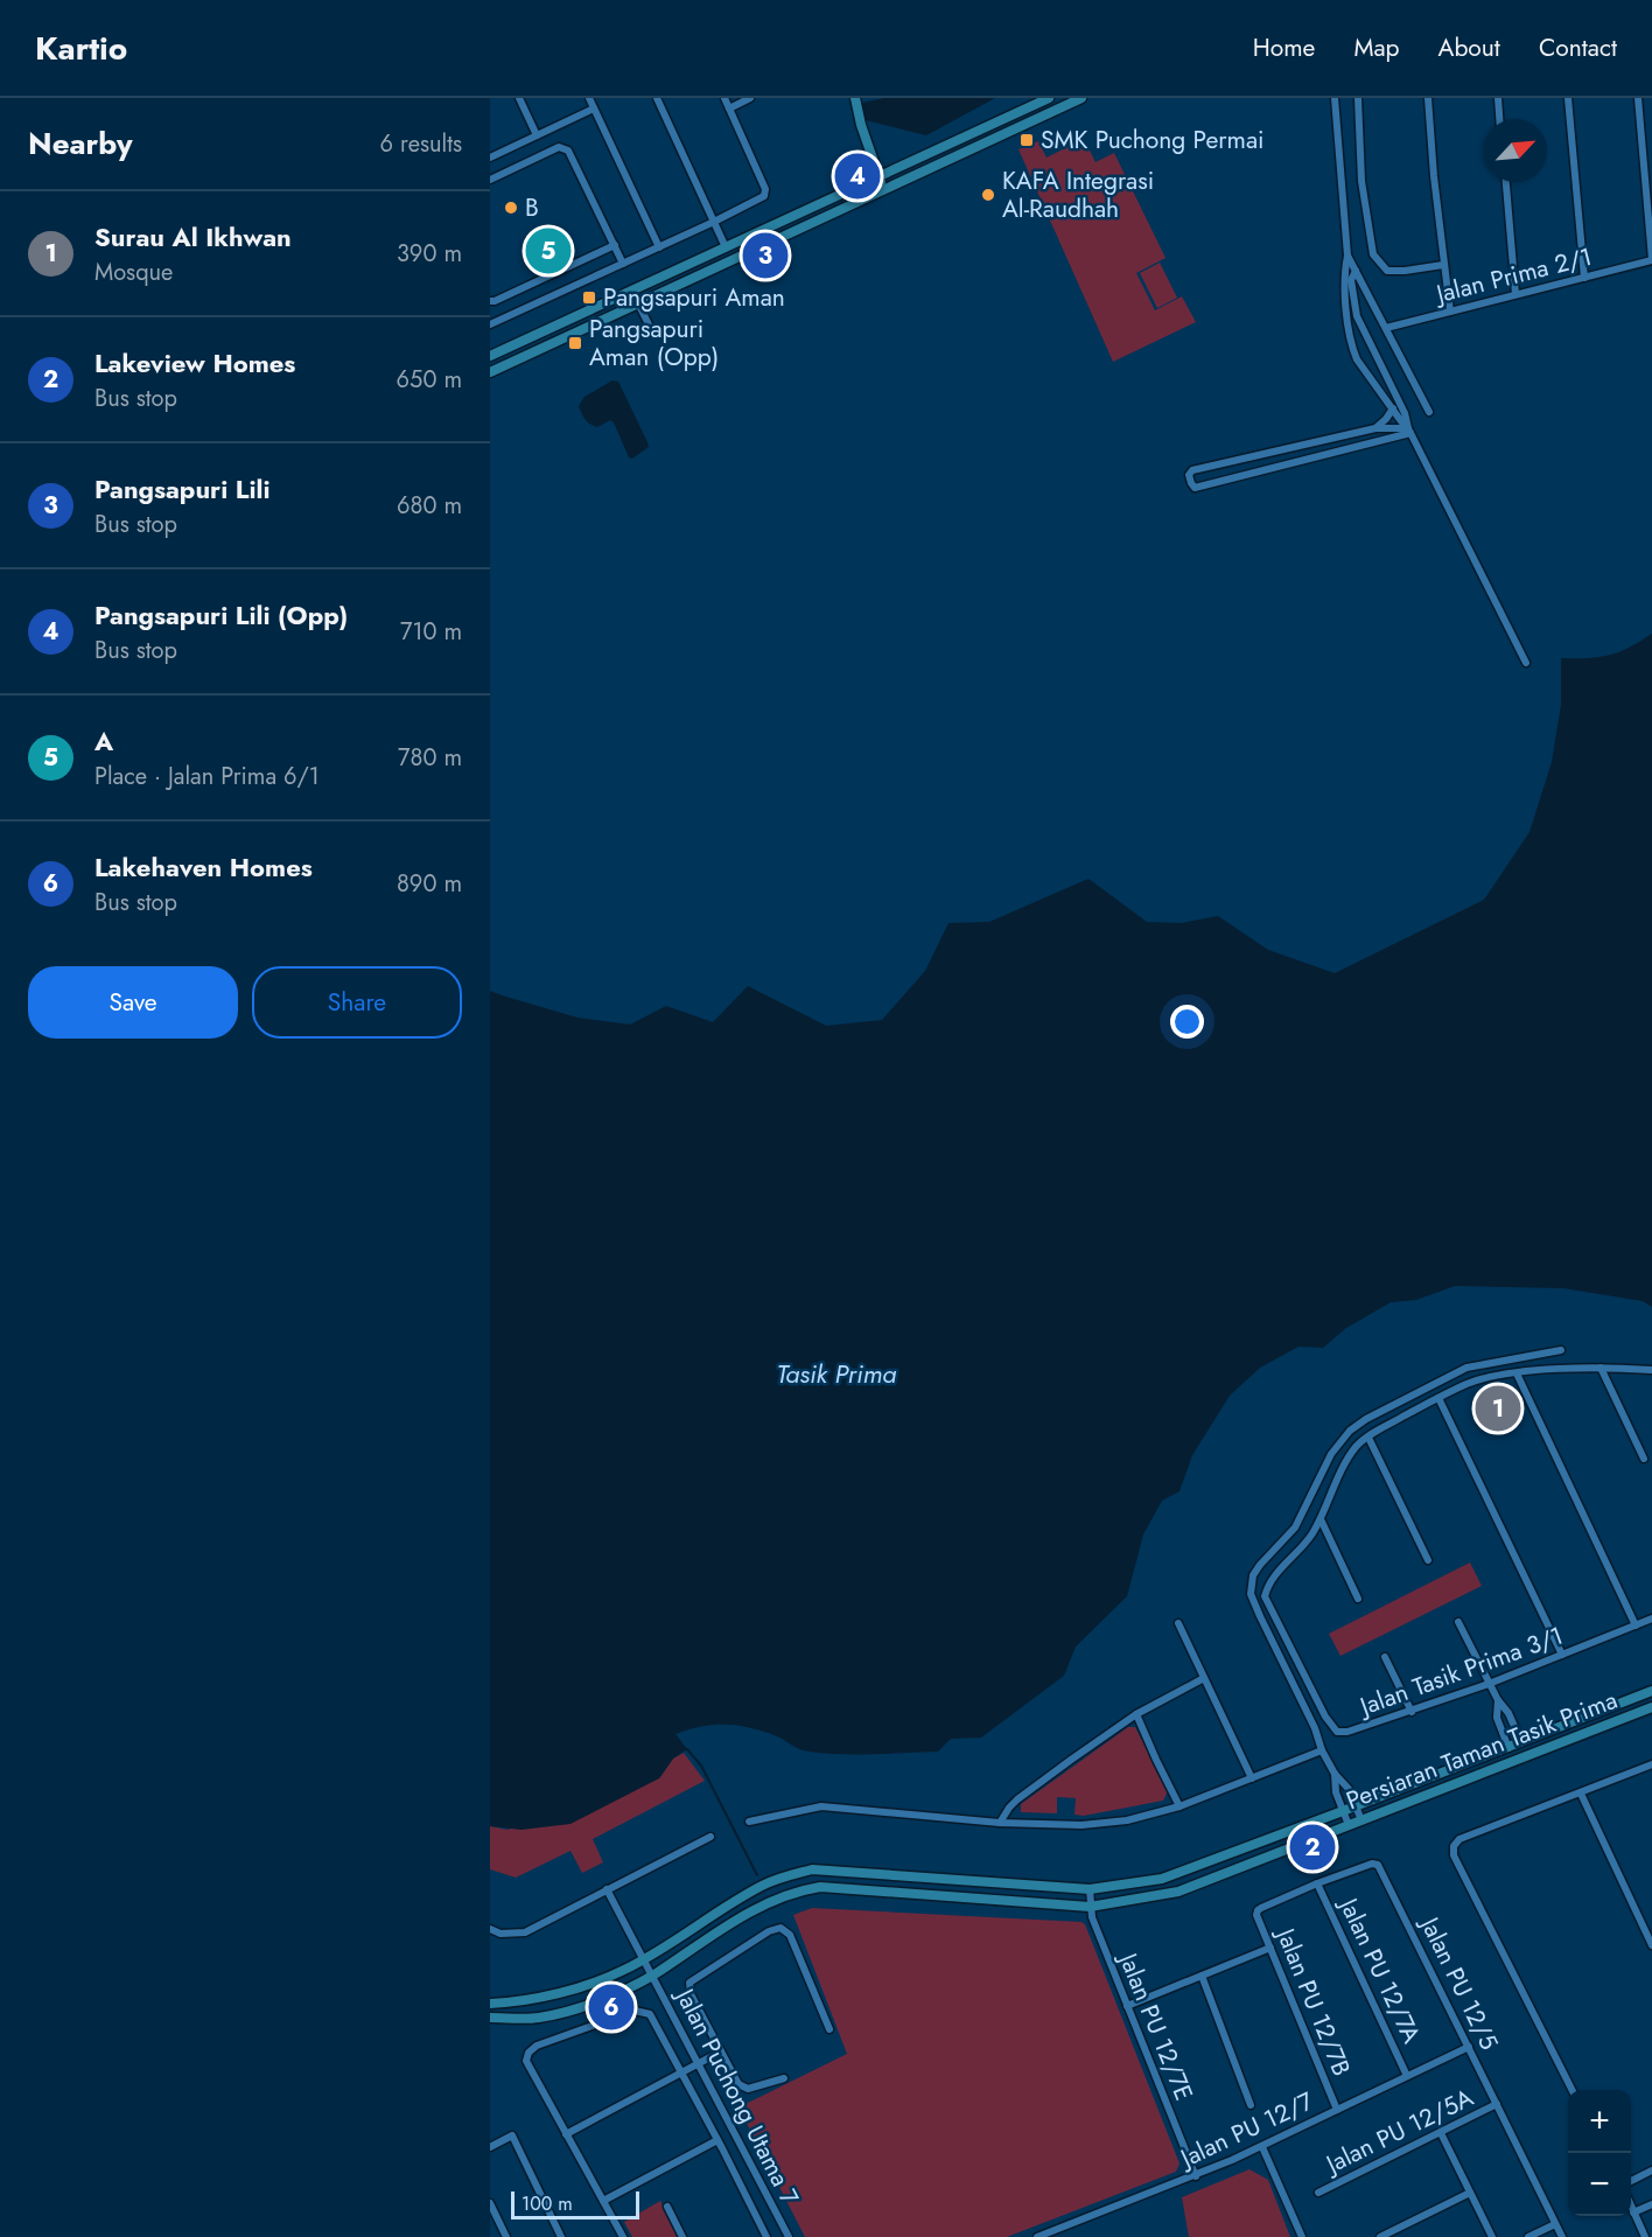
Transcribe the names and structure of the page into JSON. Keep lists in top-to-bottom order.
{
  "streets": {
    "main road": ["Persiaran Taman Tasik Prima"],
    "street": [
      "Jalan Prima 2/1",
      "Jalan Tasik Prima 3/1",
      "Jalan PU 12/7A",
      "Jalan PU 12/5",
      "Jalan PU 12/7B",
      "Jalan PU 12/7E",
      "Jalan Puchong Utama 7",
      "Jalan PU 12/7",
      "Jalan PU 12/5A"
    ]
  },
  "crossings": [
    ["Persiaran Taman Tasik Prima", "Jalan PU 12/7E"],
    ["Persiaran Taman Tasik Prima", "Jalan Puchong Utama 7"],
    ["Jalan PU 12/7A", "Jalan PU 12/5"],
    ["Jalan PU 12/7A", "Jalan PU 12/7"],
    ["Jalan PU 12/5", "Jalan PU 12/7B"],
    ["Jalan PU 12/5", "Jalan PU 12/7"],
    ["Jalan PU 12/5", "Jalan PU 12/5A"],
    ["Jalan PU 12/7B", "Jalan PU 12/7"],
    ["Jalan PU 12/7E", "Jalan PU 12/7"]
  ],
  "water": ["Tasik Prima"],
  "places": {
    "transit": ["SMK Puchong Permai", "Pangsapuri Aman", "Pangsapuri Aman (Opp)"],
    "other": ["KAFA Integrasi Al-Raudhah", "B"]
  },
  "scale_bar": "100 m",
  "north": "top right",
  "page": {
    "header": "Kartio",
    "nav": [
      "Home",
      "Map",
      "About",
      "Contact"
    ],
    "heading": ["Nearby", "6 results"],
    "pins": [
      "4",
      "5",
      "3",
      "1",
      "2",
      "6"
    ],
    "list": [
      {
        "mark": "1",
        "name": "Surau Al Ikhwan",
        "note": "Mosque",
        "value": "390 m"
      },
      {
        "mark": "2",
        "name": "Lakeview Homes",
        "note": "Bus stop",
        "value": "650 m"
      },
      {
        "mark": "3",
        "name": "Pangsapuri Lili",
        "note": "Bus stop",
        "value": "680 m"
      },
      {
        "mark": "4",
        "name": "Pangsapuri Lili (Opp)",
        "note": "Bus stop",
        "value": "710 m"
      },
      {
        "mark": "5",
        "name": "A",
        "note": "Place · Jalan Prima 6/1",
        "value": "780 m"
      },
      {
        "mark": "6",
        "name": "Lakehaven Homes",
        "note": "Bus stop",
        "value": "890 m"
      }
    ],
    "buttons": ["Save", "Share"],
    "map_buttons": ["+", "−"],
    "scale": "100 m"
  }
}
